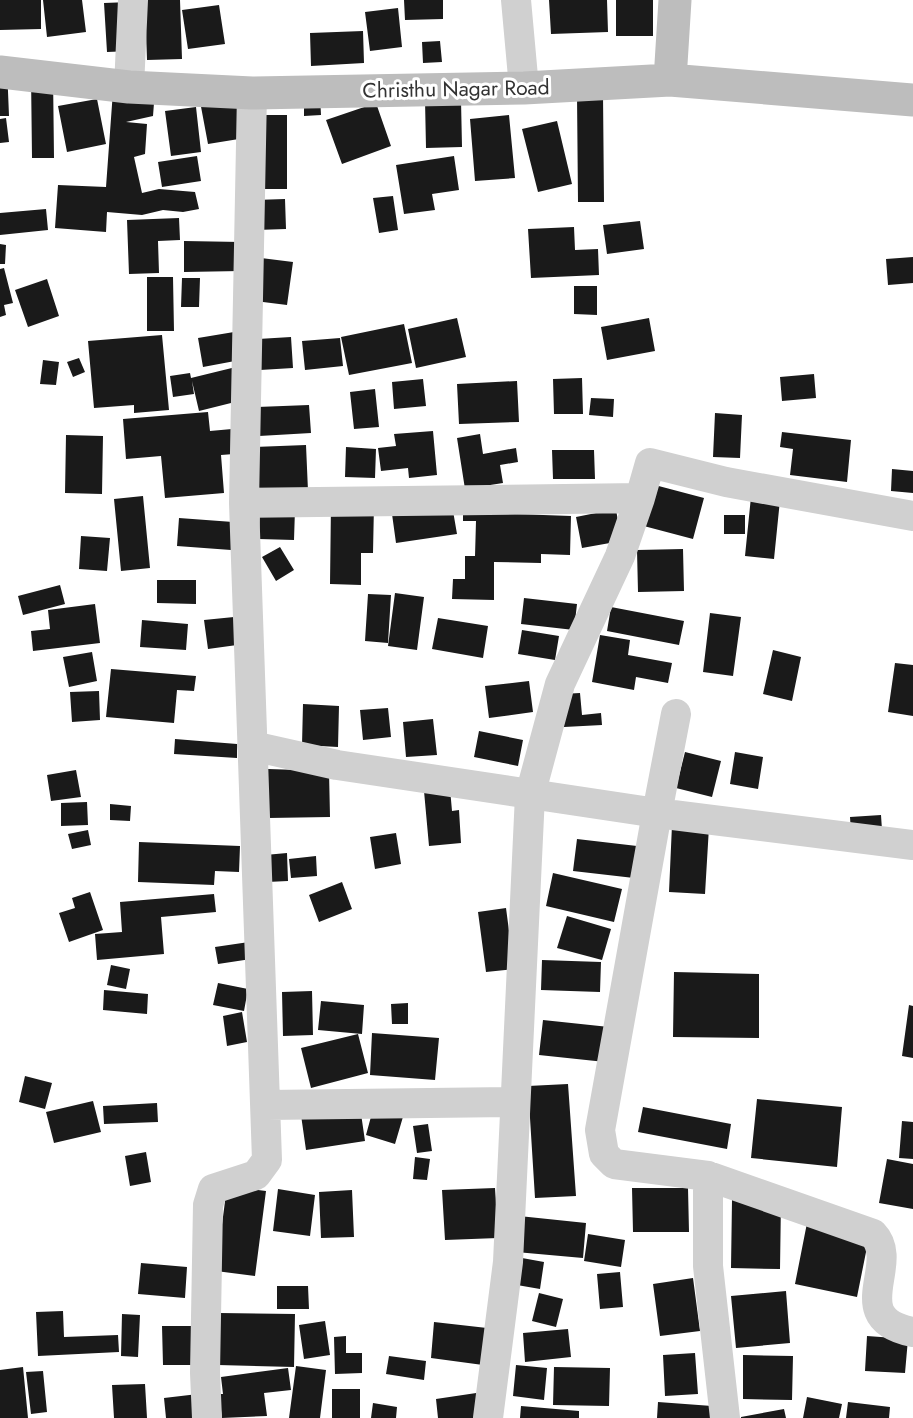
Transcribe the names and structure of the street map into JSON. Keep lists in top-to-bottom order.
{
  "streets": {
    "street": ["Christhu Nagar Road"]
  }
}
